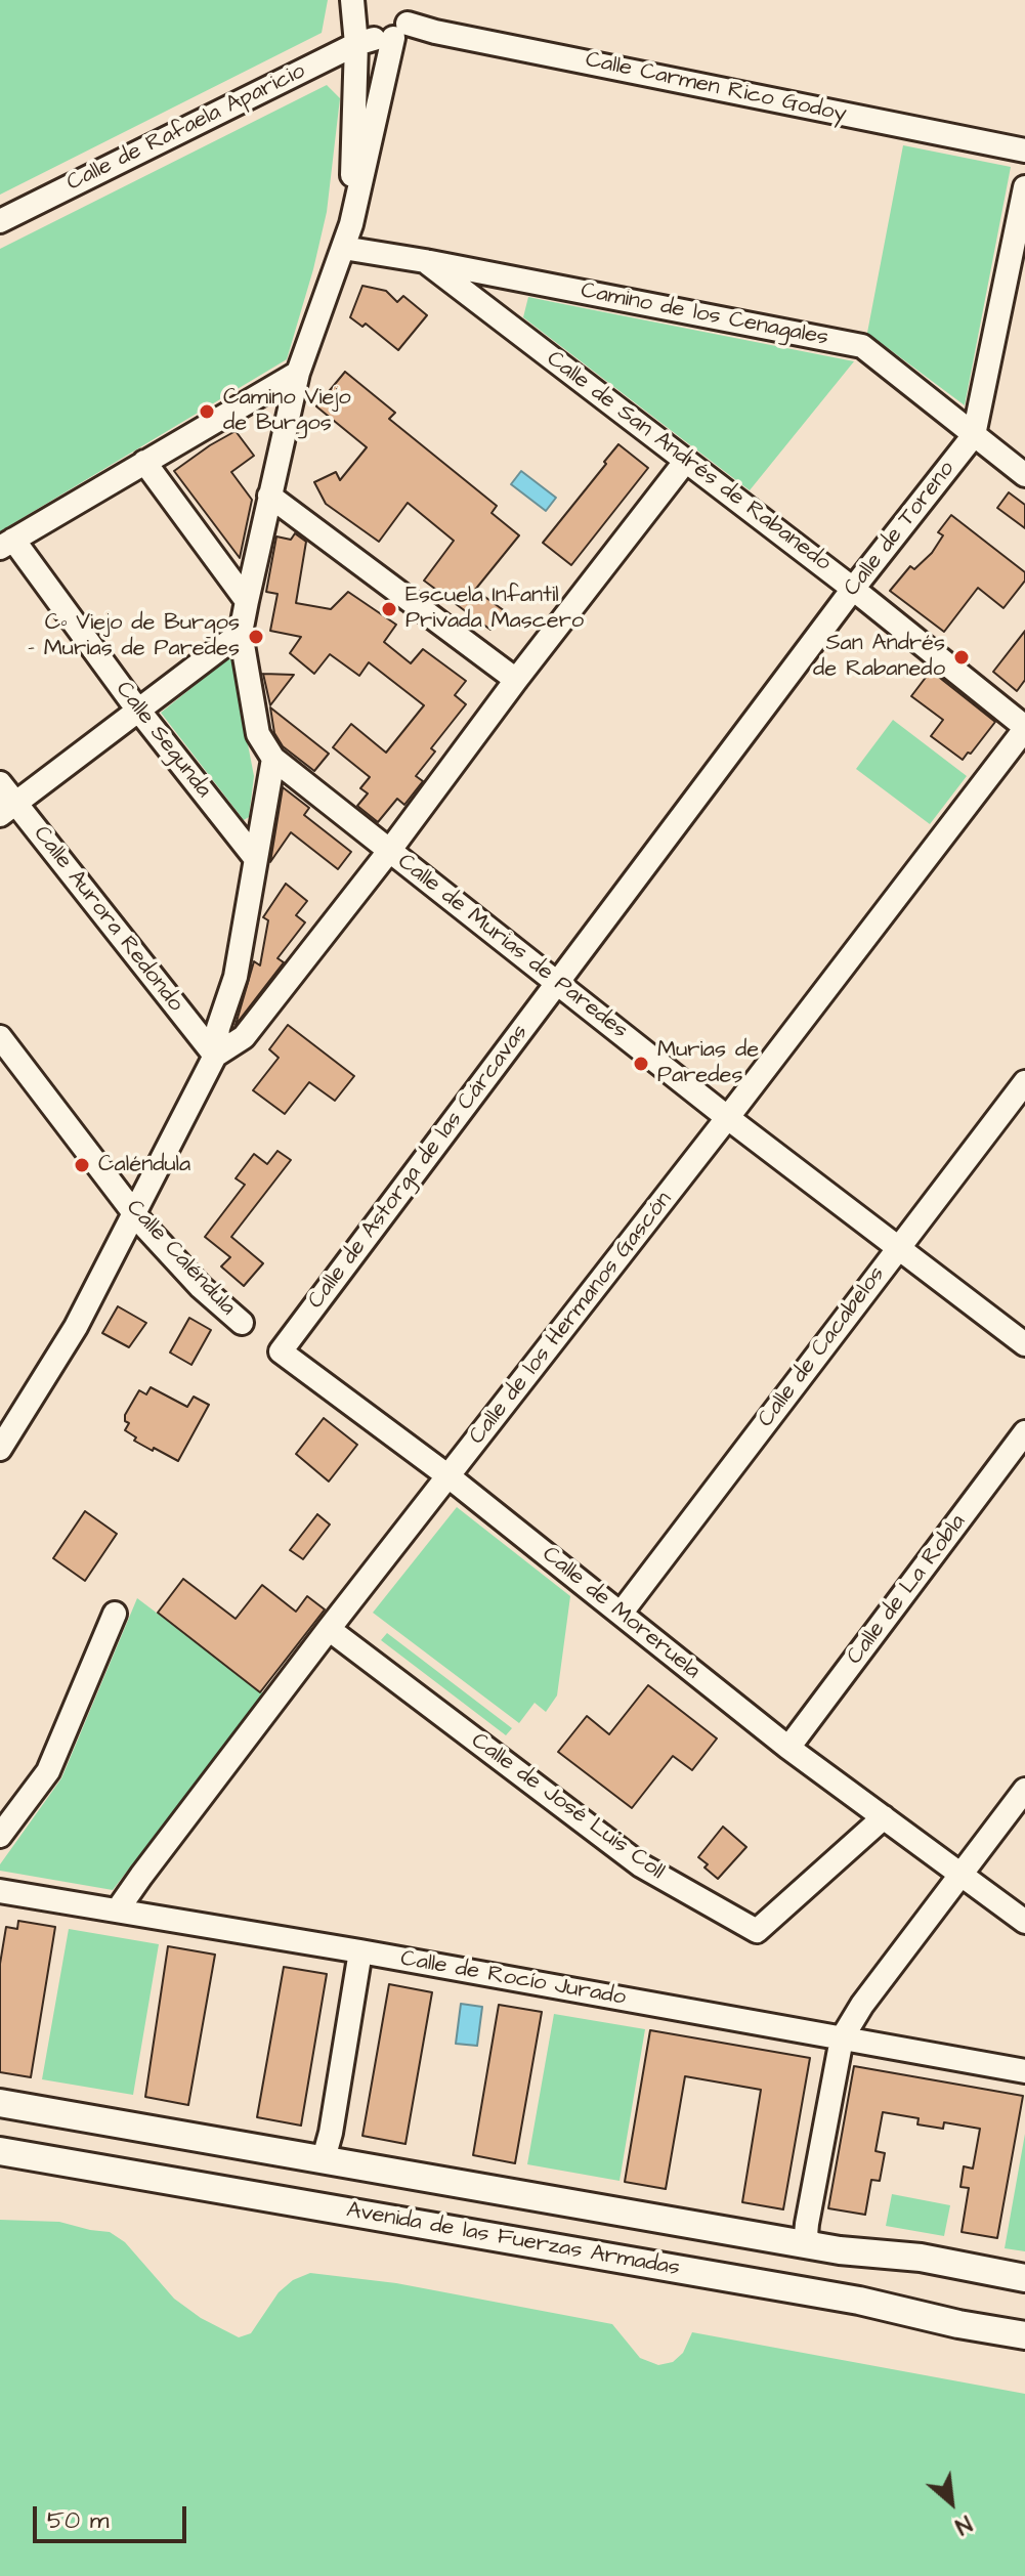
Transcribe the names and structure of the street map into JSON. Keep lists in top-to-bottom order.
{
  "streets": {
    "street": [
      "Calle Carmen Rico Godoy",
      "Calle de Rafaela Aparicio",
      "Camino de los Cenagales",
      "Calle de San Andrés de Rabanedo",
      "Calle de Toreno",
      "Calle Segunda",
      "Calle Aurora Redondo",
      "Calle de Murias de Paredes",
      "Calle de Astorga de las Cárcavas",
      "Calle Caléndula",
      "Calle de los Hermanos Gascón",
      "Calle de Cacabelos",
      "Calle de La Robla",
      "Calle de Moreruela",
      "Calle de José Luis Coll",
      "Calle de Rocío Jurado",
      "Avenida de las Fuerzas Armadas"
    ]
  },
  "crossings": [
    ["Calle Carmen Rico Godoy", "Calle de Rafaela Aparicio"],
    ["Camino de los Cenagales", "Calle de San Andrés de Rabanedo"],
    ["Camino de los Cenagales", "Calle de Toreno"],
    ["Calle de San Andrés de Rabanedo", "Calle de Toreno"],
    ["Calle de San Andrés de Rabanedo", "Calle de los Hermanos Gascón"],
    ["Calle de Toreno", "Calle de Murias de Paredes"],
    ["Calle de Toreno", "Calle de Astorga de las Cárcavas"],
    ["Calle de Murias de Paredes", "Calle de Astorga de las Cárcavas"],
    ["Calle de Murias de Paredes", "Calle de los Hermanos Gascón"],
    ["Calle de Murias de Paredes", "Calle de Cacabelos"],
    ["Calle de Astorga de las Cárcavas", "Calle de Moreruela"],
    ["Calle de los Hermanos Gascón", "Calle de Moreruela"],
    ["Calle de los Hermanos Gascón", "Calle de José Luis Coll"],
    ["Calle de los Hermanos Gascón", "Calle de Rocío Jurado"],
    ["Calle de Cacabelos", "Calle de Moreruela"],
    ["Calle de La Robla", "Calle de Moreruela"],
    ["Calle de Moreruela", "Calle de José Luis Coll"]
  ],
  "places": [
    "Camino Viejo de Burgos",
    "Escuela Infantil Privada Mascero",
    "Cº Viejo de Burgos - Murias de Paredes",
    "San Andrés de Rabanedo",
    "Murias de Paredes",
    "Caléndula"
  ],
  "scale_bar": "50 m",
  "north": "bottom right"
}
